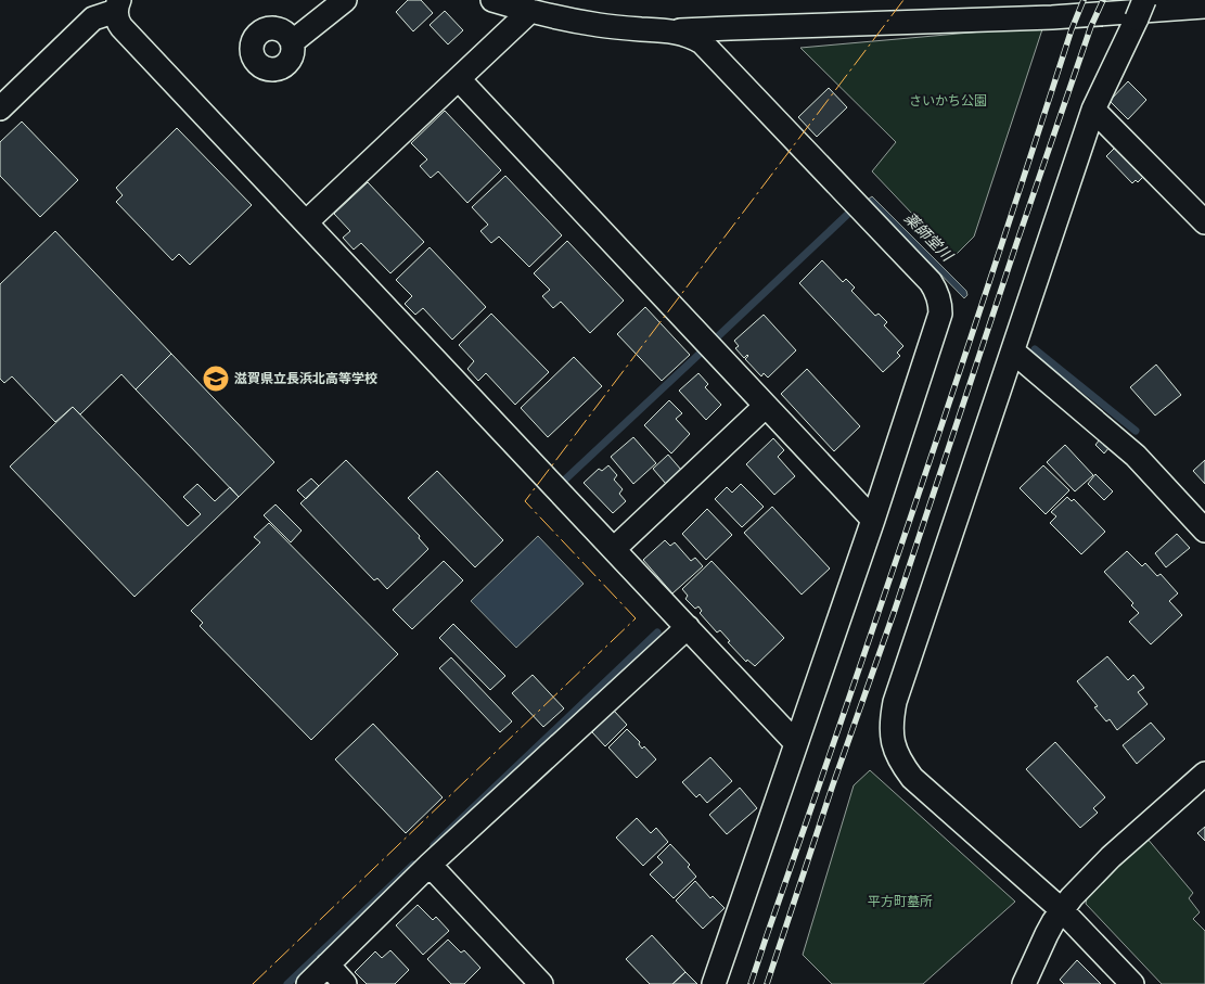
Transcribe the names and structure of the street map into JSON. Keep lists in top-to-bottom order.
{
  "water": ["薬師堂川"],
  "parks": ["さいかち公園", "平方町墓所"],
  "places": {
    "school or university": ["滋賀県立長浜北高等学校"]
  }
}
